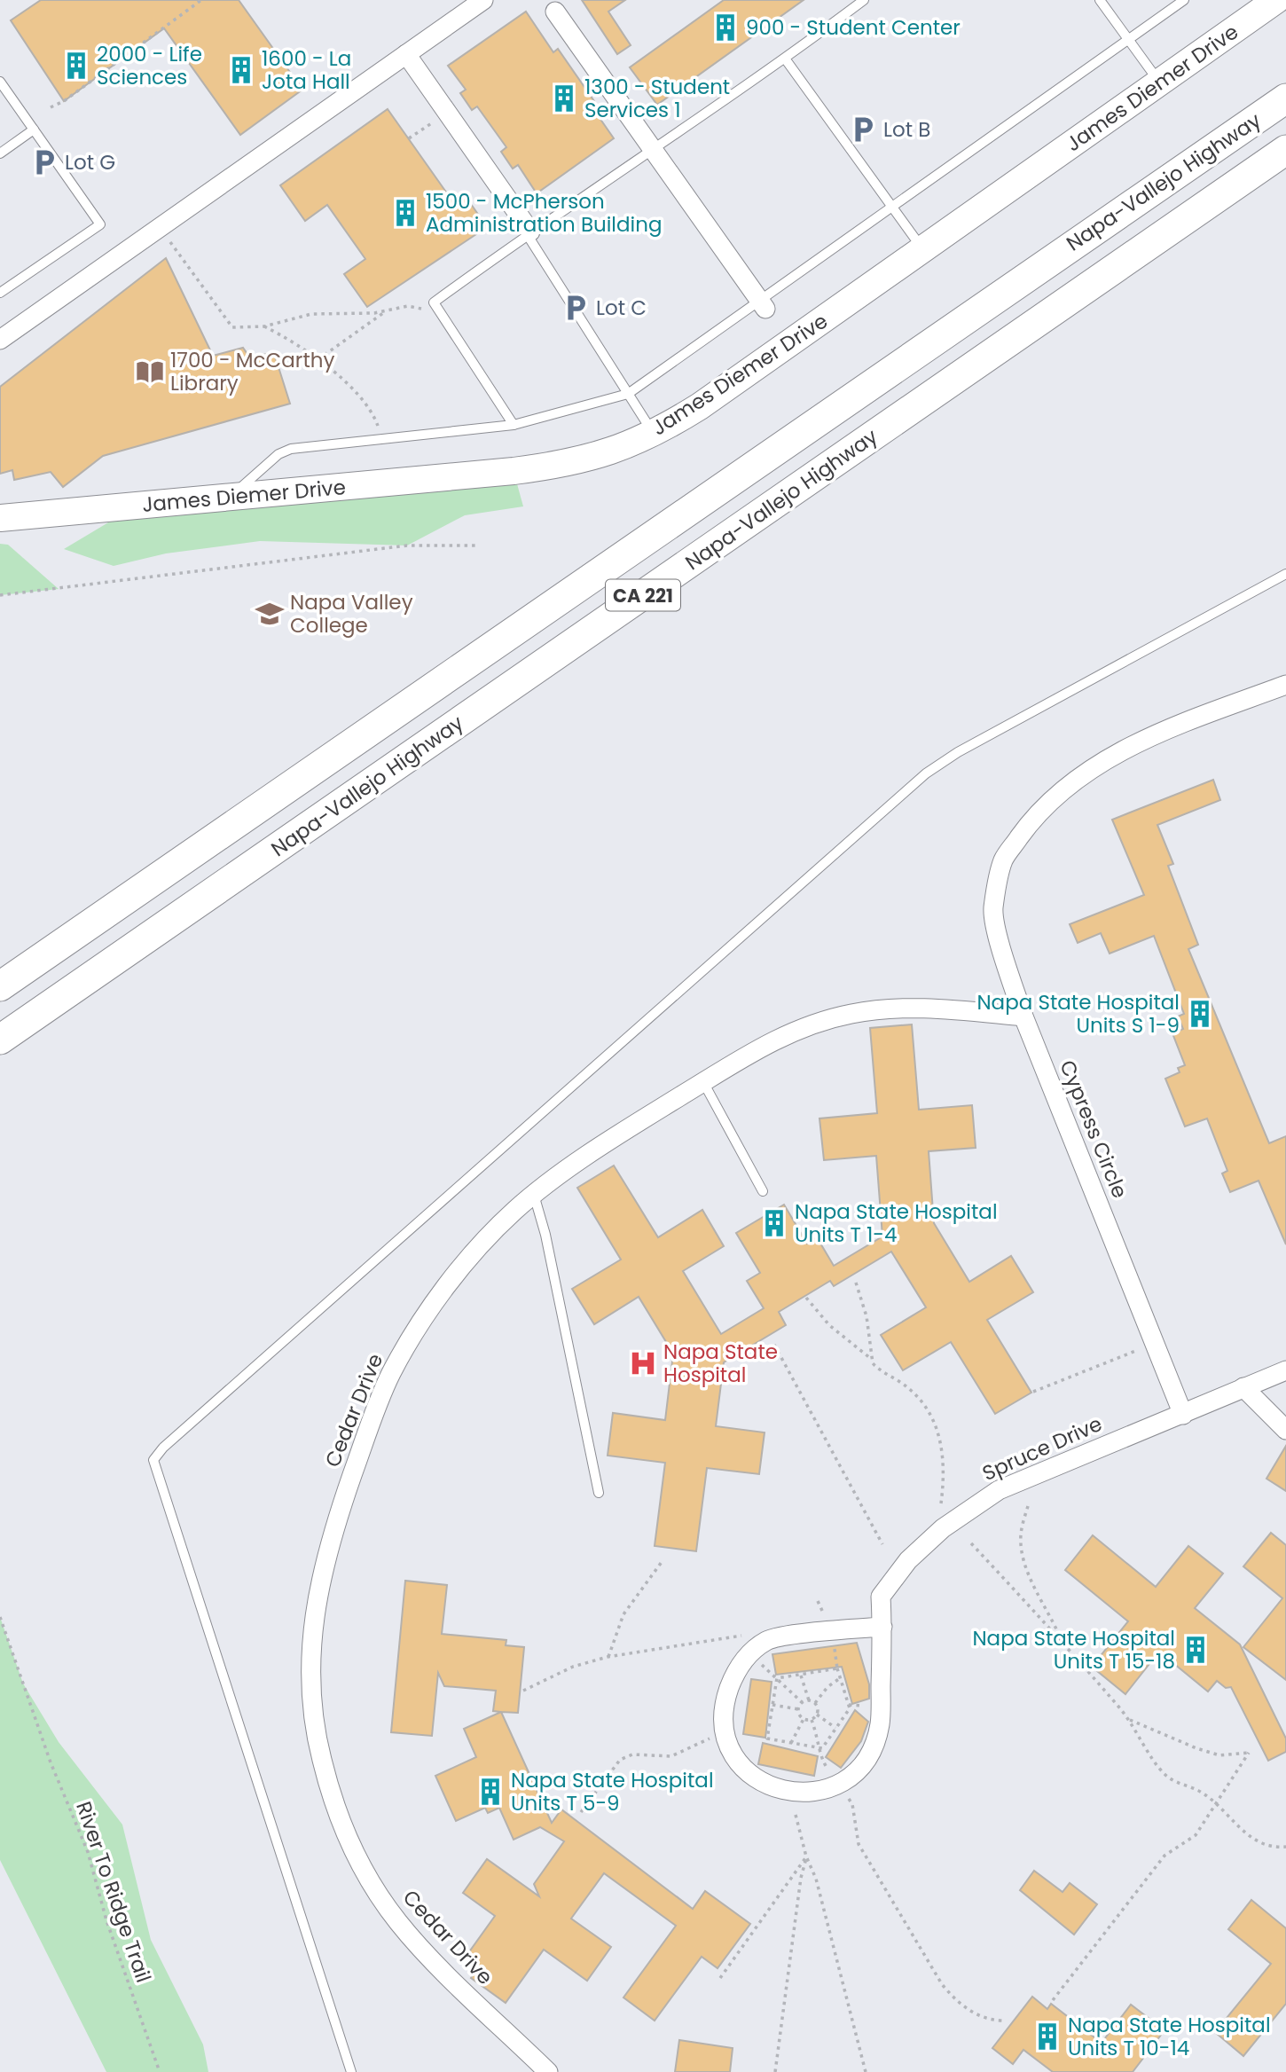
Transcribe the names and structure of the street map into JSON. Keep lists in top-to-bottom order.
{
  "streets": {
    "main road": ["Napa-Vallejo Highway", "CA 221"],
    "street": [
      "James Diemer Drive",
      "Cypress Circle",
      "Cedar Drive",
      "Spruce Drive"
    ],
    "path": ["River To Ridge Trail"]
  },
  "crossings": [
    ["Cypress Circle", "Cedar Drive"],
    ["Cypress Circle", "Spruce Drive"]
  ],
  "places": {
    "building": [
      "900 - Student Center",
      "2000 - Life Sciences",
      "1600 - La Jota Hall",
      "1300 - Student Services 1",
      "1500 - McPherson Administration Building",
      "Napa State Hospital Units S 1-9",
      "Napa State Hospital Units T 1-4",
      "Napa State Hospital Units T 15-18",
      "Napa State Hospital Units T 5-9",
      "Napa State Hospital Units T 10-14"
    ],
    "parking": ["Lot B", "Lot G", "Lot C"],
    "library": ["1700 - McCarthy Library"],
    "school or university": ["Napa Valley College"],
    "hospital": ["Napa State Hospital"]
  }
}
